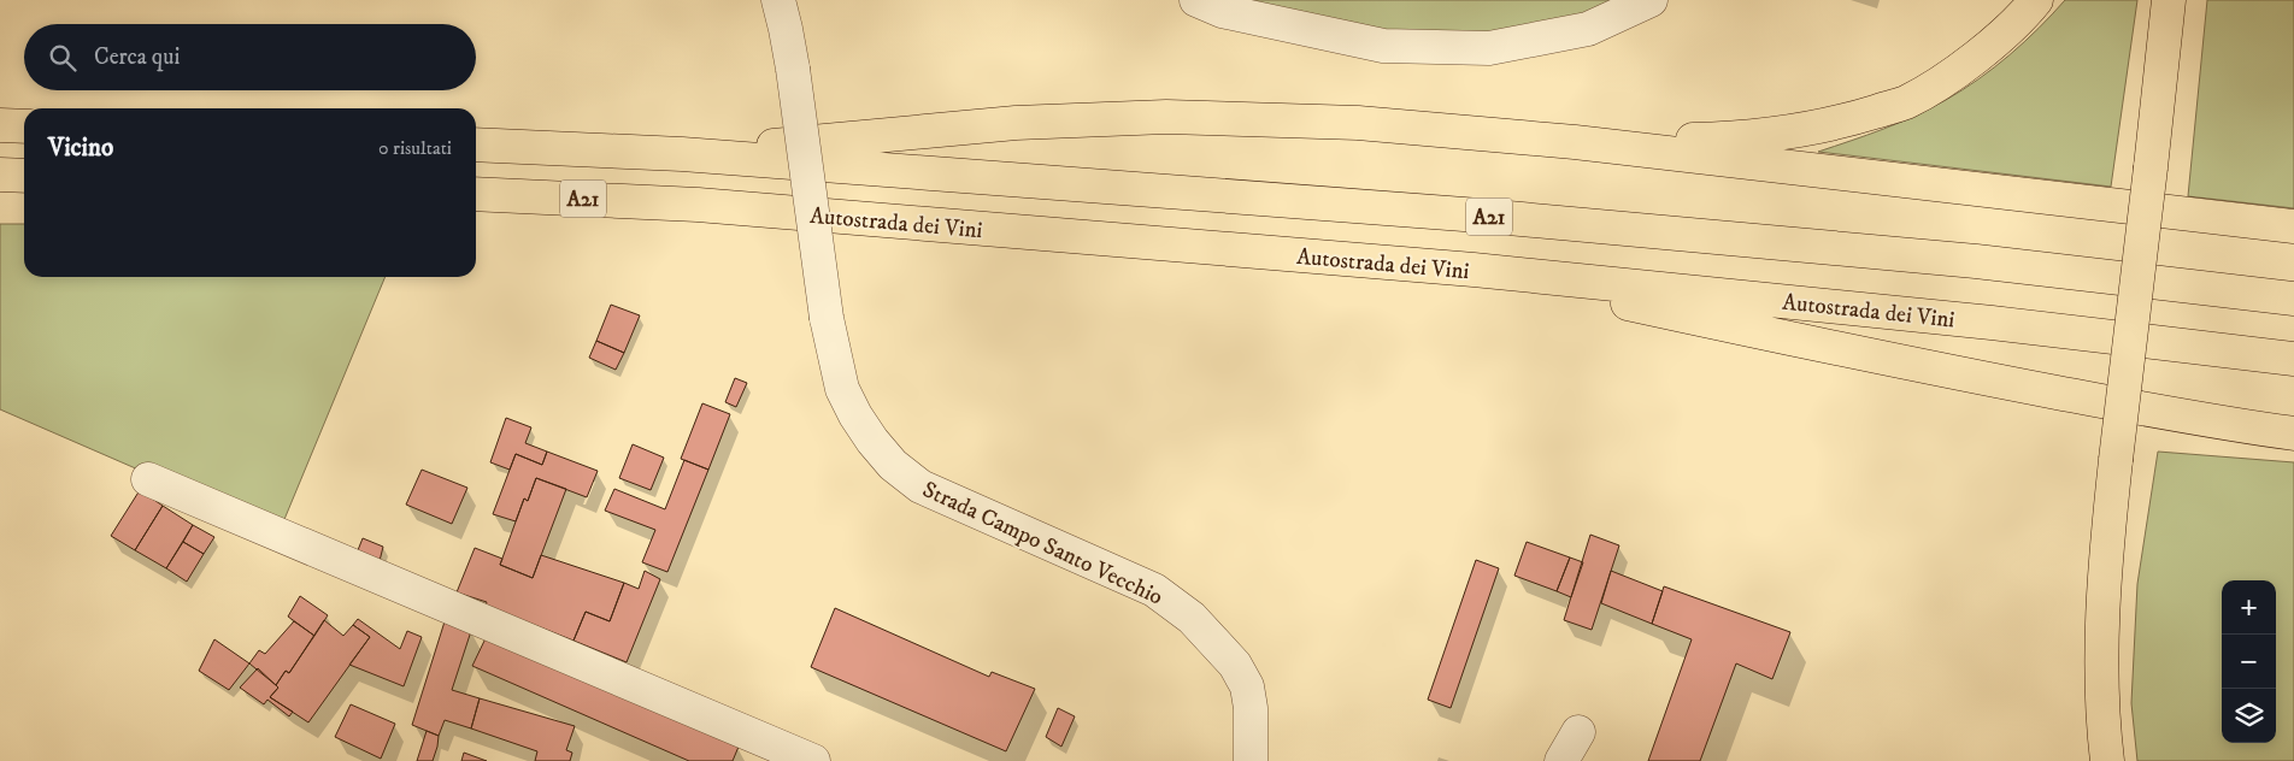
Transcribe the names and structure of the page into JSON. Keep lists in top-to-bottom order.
{
  "streets": {
    "highway": ["A21", "Autostrada dei Vini"],
    "street": ["Strada Campo Santo Vecchio"]
  },
  "page": {
    "search": "Cerca qui",
    "heading": ["Vicino", "0 risultati"],
    "map_buttons": ["+", "−"]
  }
}
